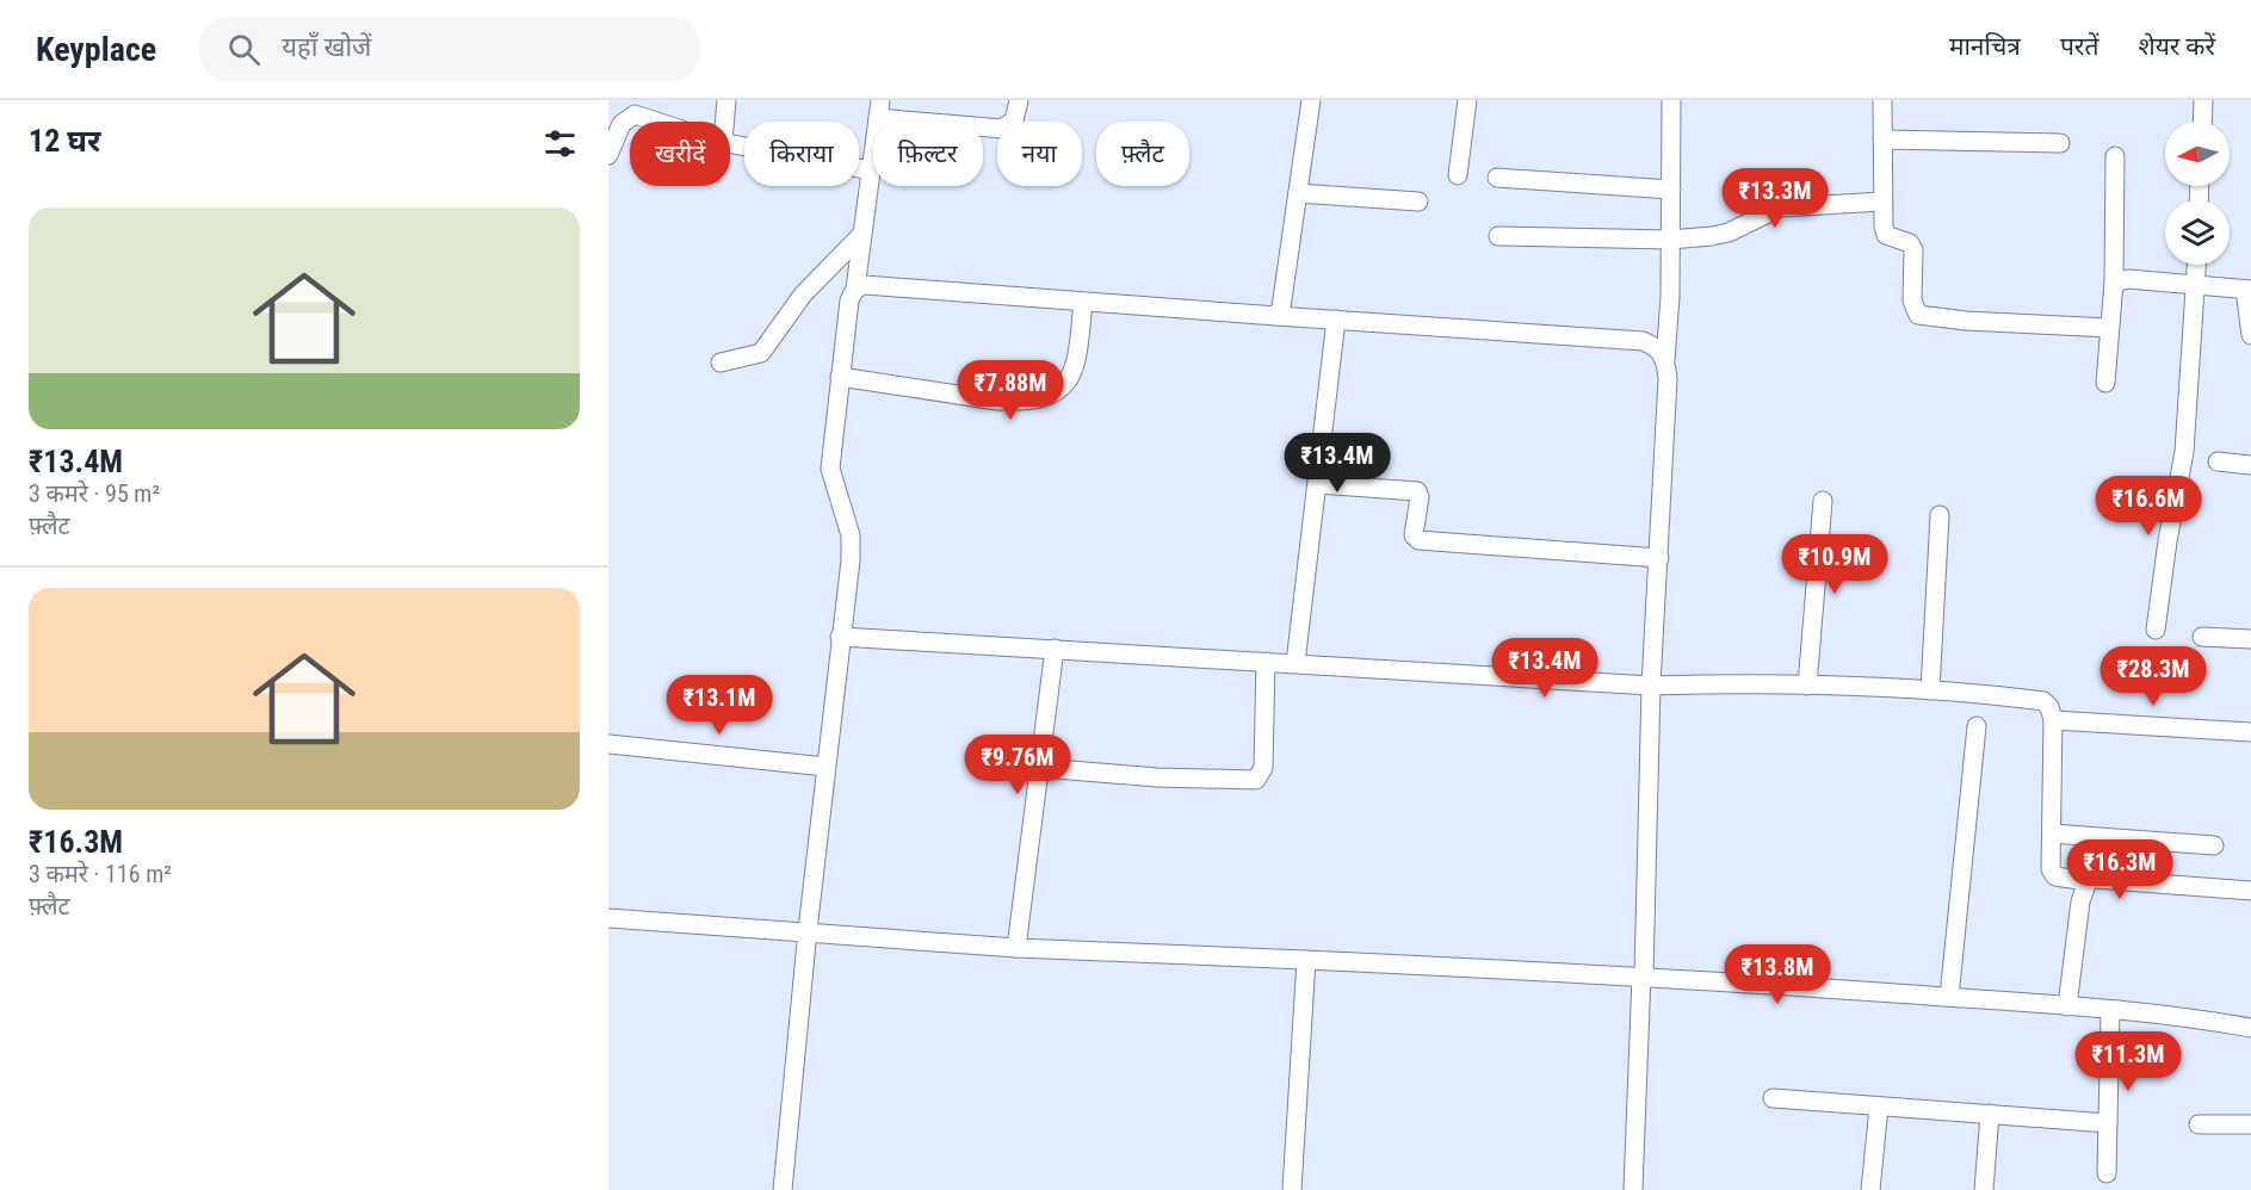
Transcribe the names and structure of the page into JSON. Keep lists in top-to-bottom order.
{
  "north": "left",
  "page": {
    "header": "Keyplace",
    "search": "यहाँ खोजें",
    "nav": ["मानचित्र", "परतें", "शेयर करें"],
    "heading": "12 घर",
    "chip": [
      "खरीदें",
      "किराया",
      "फ़िल्टर",
      "नया",
      "फ़्लैट"
    ],
    "price": [
      "₹13.3M",
      "₹7.88M",
      "₹13.4M",
      "₹16.6M",
      "₹10.9M",
      "₹13.4M",
      "₹28.3M",
      "₹13.1M",
      "₹9.76M",
      "₹16.3M",
      "₹13.8M",
      "₹11.3M"
    ],
    "list": [
      {
        "name": "₹13.4M",
        "note": "3 कमरे · 95 m² · फ़्लैट"
      },
      {
        "name": "₹16.3M",
        "note": "3 कमरे · 116 m² · फ़्लैट"
      }
    ]
  }
}
